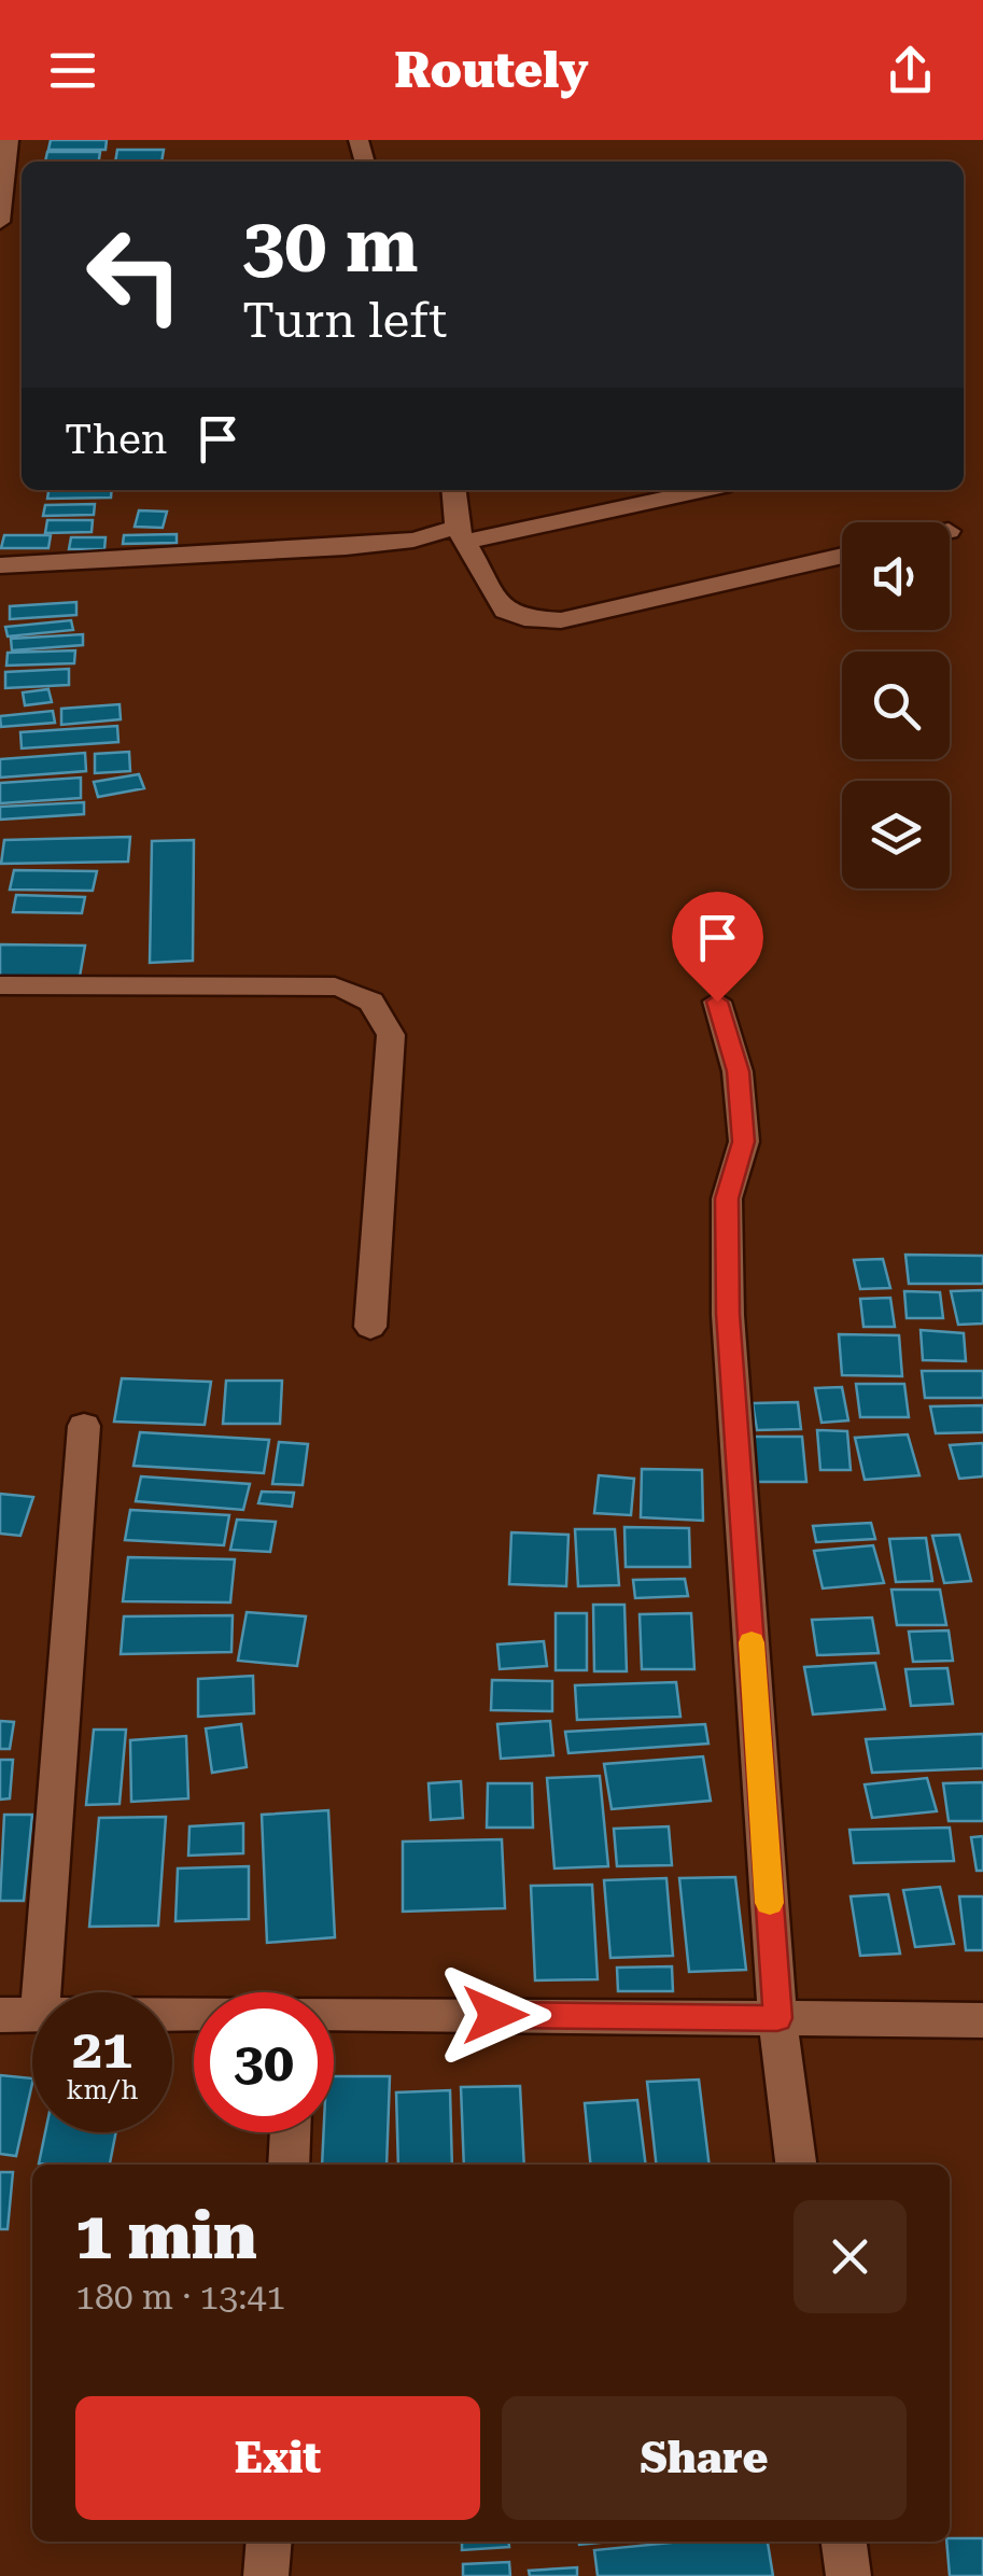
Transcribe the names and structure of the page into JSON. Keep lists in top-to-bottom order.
{
  "page": {
    "header": "Routely",
    "turn": ["30 m", "Turn left"],
    "then": "Then",
    "speed": "21 km/h",
    "limit": "30",
    "heading": ["1 min", "180 m · 13:41"],
    "buttons": ["Exit", "Share"]
  }
}
